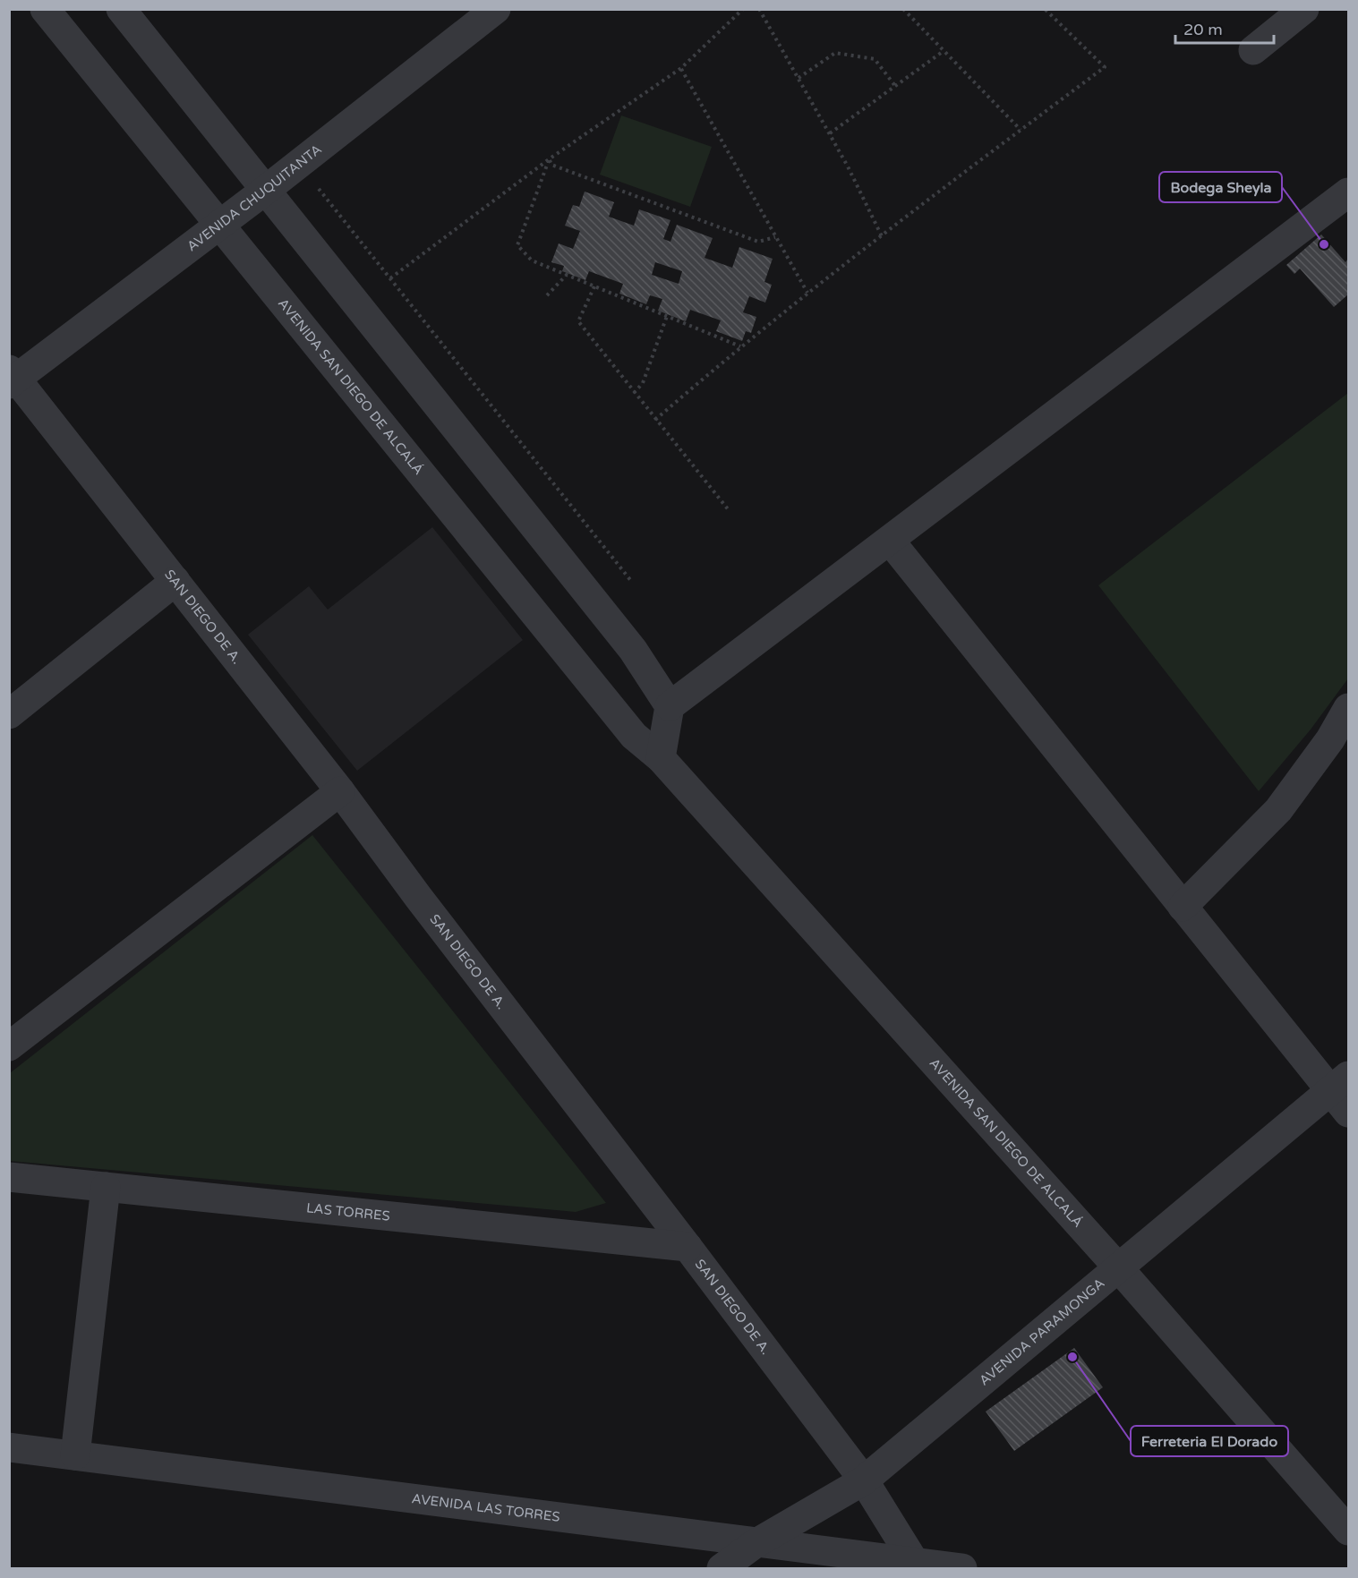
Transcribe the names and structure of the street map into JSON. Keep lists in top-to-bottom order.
{
  "streets": {
    "street": [
      "AVENIDA CHUQUITANTA",
      "AVENIDA SAN DIEGO DE ALCALÁ",
      "SAN DIEGO DE A.",
      "LAS TORRES",
      "AVENIDA PARAMONGA",
      "AVENIDA LAS TORRES"
    ]
  },
  "crossings": [
    ["AVENIDA CHUQUITANTA", "AVENIDA SAN DIEGO DE ALCALÁ"],
    ["AVENIDA CHUQUITANTA", "SAN DIEGO DE A."],
    ["AVENIDA SAN DIEGO DE ALCALÁ", "AVENIDA PARAMONGA"],
    ["SAN DIEGO DE A.", "LAS TORRES"],
    ["SAN DIEGO DE A.", "AVENIDA PARAMONGA"],
    ["SAN DIEGO DE A.", "AVENIDA LAS TORRES"],
    ["AVENIDA PARAMONGA", "AVENIDA LAS TORRES"]
  ],
  "places": ["Bodega Sheyla", "Ferreteria El Dorado"],
  "scale_bar": "20 m"
}
